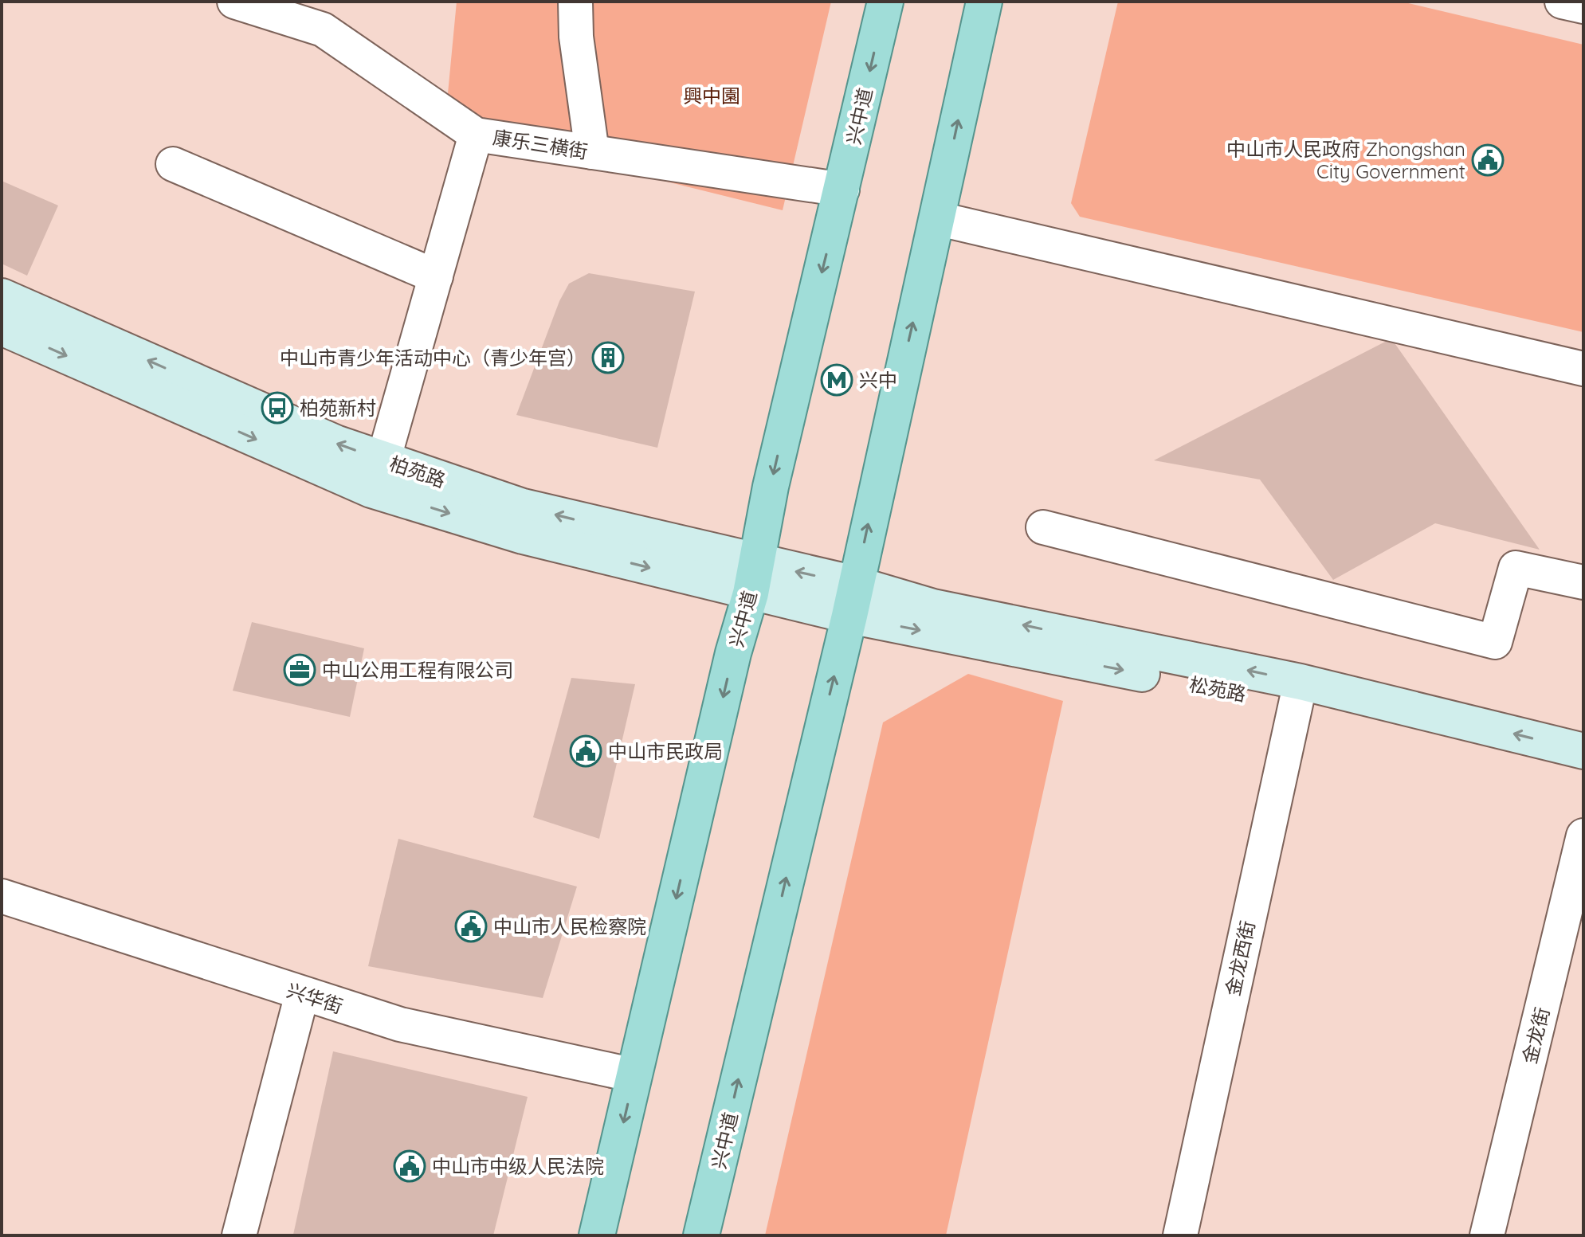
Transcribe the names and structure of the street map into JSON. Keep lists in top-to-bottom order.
{
  "streets": {
    "main road": ["兴中道"],
    "street": [
      "康乐三横街",
      "柏苑路",
      "松苑路",
      "金龙西街",
      "兴华街",
      "金龙街"
    ]
  },
  "crossings": [
    ["兴中道", "康乐三横街"],
    ["兴中道", "柏苑路"],
    ["兴中道", "松苑路"],
    ["兴中道", "兴华街"],
    ["柏苑路", "松苑路"],
    ["松苑路", "金龙西街"]
  ],
  "parks": ["興中園"],
  "places": {
    "public building": [
      "中山市人民政府 Zhongshan City Government",
      "中山市民政局",
      "中山市人民检察院",
      "中山市中级人民法院"
    ],
    "building": ["中山市青少年活动中心（青少年宫）"],
    "metro station": ["兴中"],
    "bus stop": ["柏苑新村"],
    "office": ["中山公用工程有限公司"]
  }
}
